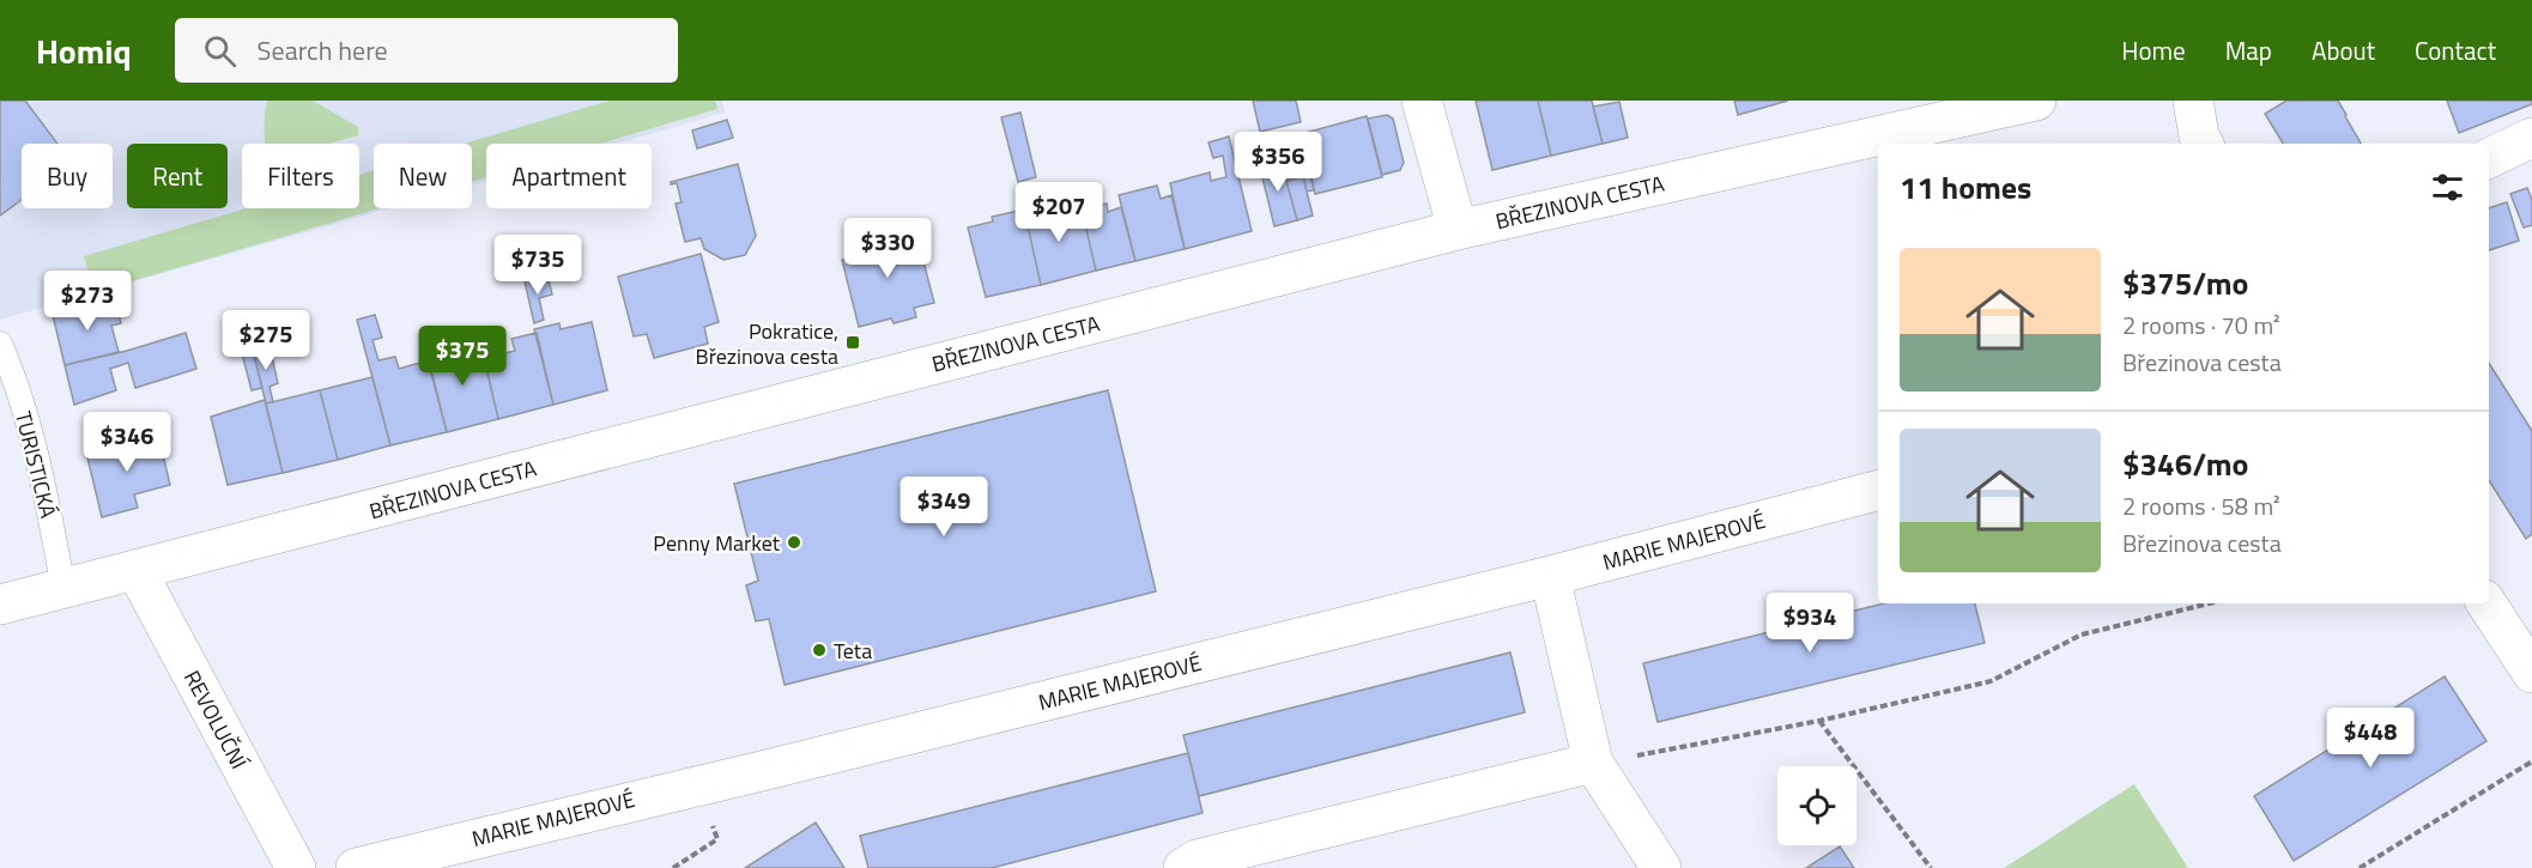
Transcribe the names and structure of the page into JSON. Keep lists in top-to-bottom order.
{
  "streets": {
    "street": ["BŘEZINOVA CESTA", "MARIE MAJEROVÉ", "REVOLUČNÍ"],
    "lane": ["TURISTICKÁ"]
  },
  "crossings": [
    ["BŘEZINOVA CESTA", "TURISTICKÁ"],
    ["BŘEZINOVA CESTA", "REVOLUČNÍ"]
  ],
  "places": {
    "transit": ["Pokratice, Březinova cesta"],
    "other": ["Penny Market", "Teta"]
  },
  "page": {
    "header": "Homiq",
    "search": "Search here",
    "nav": [
      "Home",
      "Map",
      "About",
      "Contact"
    ],
    "price": [
      "$356",
      "$207",
      "$330",
      "$735",
      "$273",
      "$275",
      "$375",
      "$346",
      "$349",
      "$934",
      "$448"
    ],
    "chip": [
      "Buy",
      "Rent",
      "Filters",
      "New",
      "Apartment"
    ],
    "heading": "11 homes",
    "list": [
      {
        "name": "$375/mo",
        "note": "2 rooms · 70 m² · Březinova cesta"
      },
      {
        "name": "$346/mo",
        "note": "2 rooms · 58 m² · Březinova cesta"
      }
    ]
  }
}
